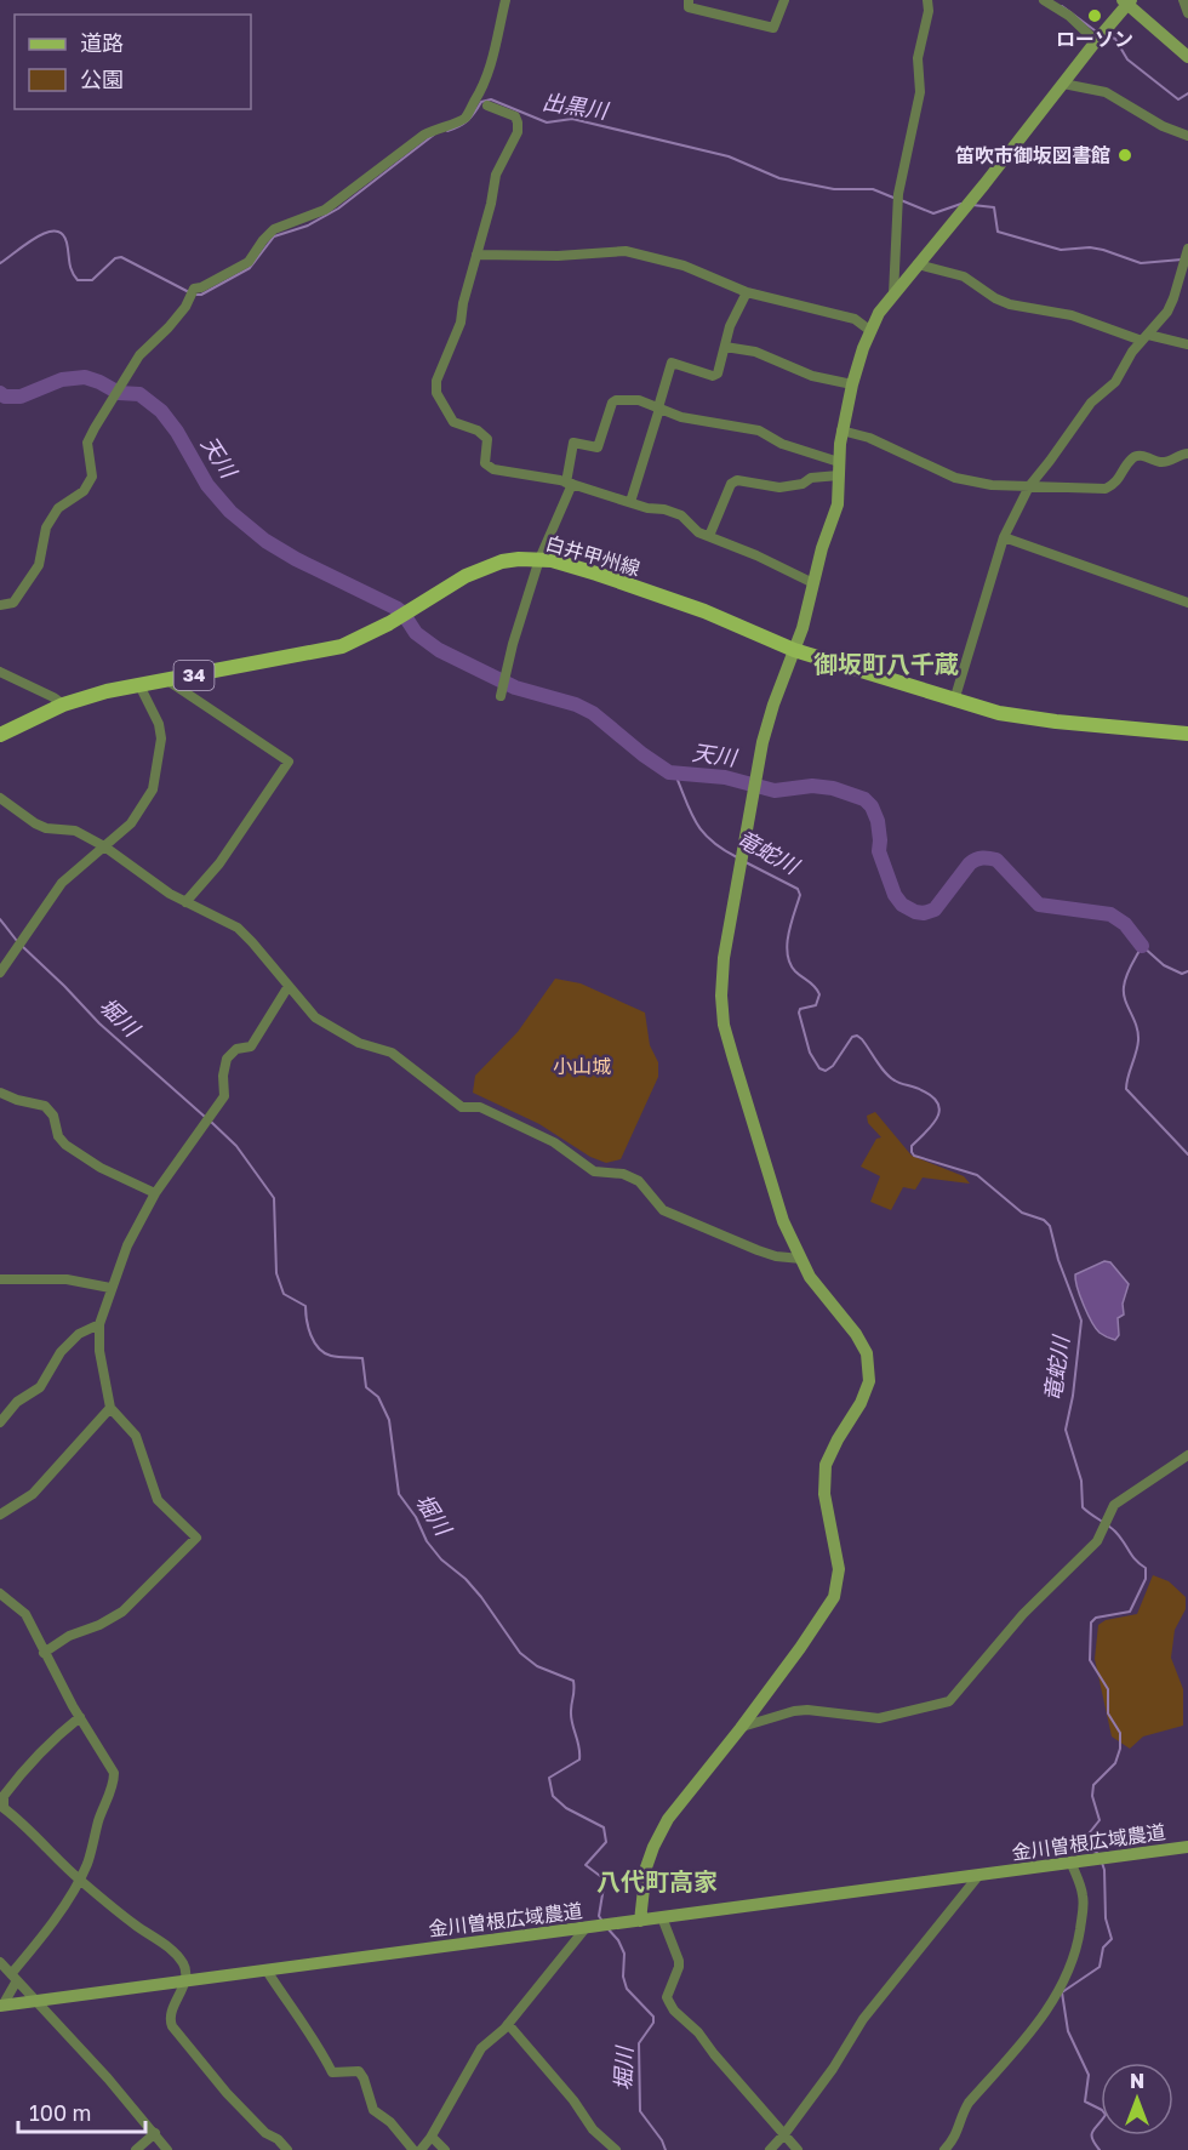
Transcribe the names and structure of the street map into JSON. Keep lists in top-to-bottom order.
{
  "streets": {
    "main road": ["白井甲州線", "34"],
    "street": ["金川曽根広域農道"]
  },
  "districts": ["御坂町八千蔵", "八代町高家"],
  "water": [
    "出黒川",
    "天川",
    "竜蛇川",
    "堀川"
  ],
  "parks": ["小山城"],
  "places": ["ローソン", "笛吹市御坂図書館"],
  "legend": ["道路", "公園"],
  "scale_bar": "100 m",
  "north": "top"
}
